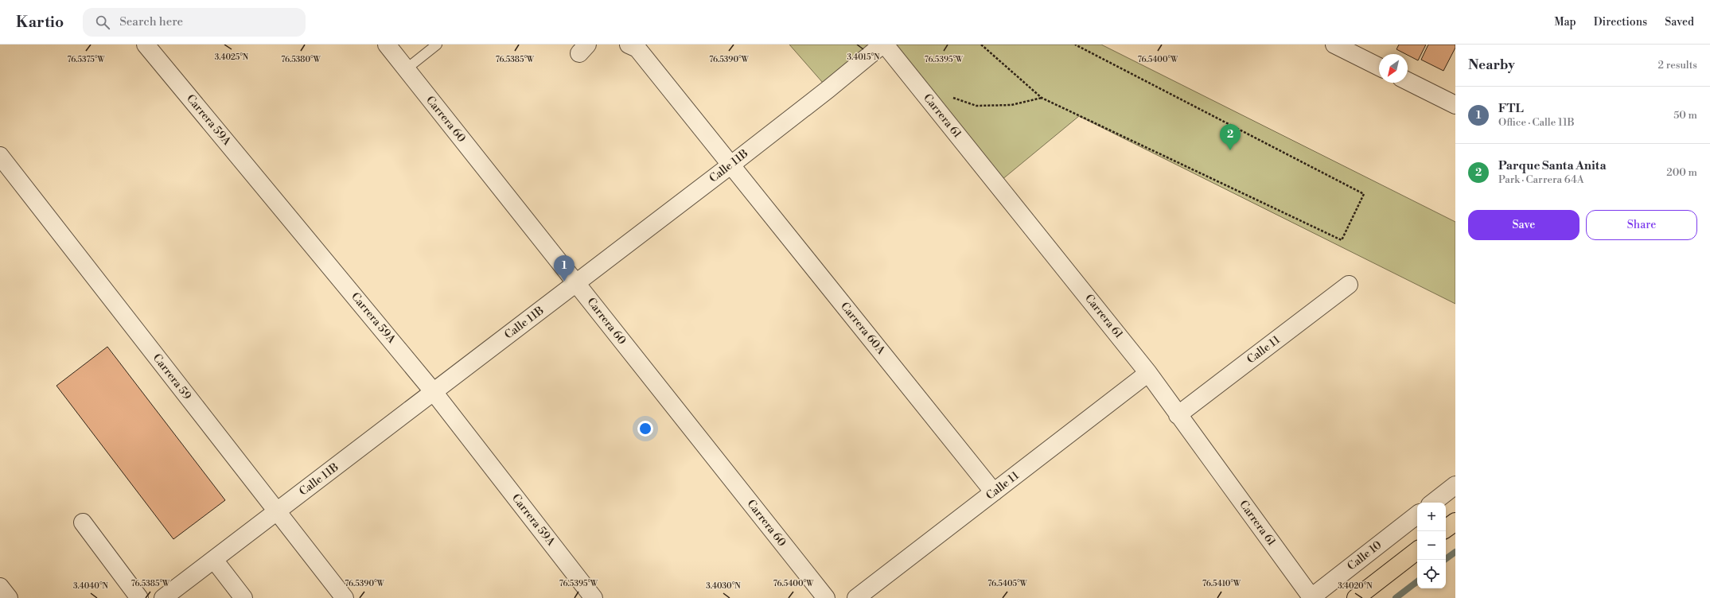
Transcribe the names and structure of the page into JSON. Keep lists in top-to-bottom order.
{
  "streets": {
    "street": [
      "Carrera 61",
      "Carrera 60",
      "Carrera 59A",
      "Calle 11B",
      "Carrera 60A",
      "Calle 11",
      "Carrera 59",
      "Calle 10"
    ]
  },
  "crossings": [
    ["Carrera 61", "Calle 11"],
    ["Carrera 61", "Calle 10"],
    ["Carrera 60", "Calle 11B"],
    ["Carrera 59A", "Calle 11B"],
    ["Calle 11B", "Carrera 60A"],
    ["Calle 11B", "Carrera 59"],
    ["Carrera 60A", "Calle 11"]
  ],
  "north": "bottom left",
  "page": {
    "header": "Kartio",
    "search": "Search here",
    "nav": ["Map", "Directions", "Saved"],
    "heading": ["Nearby", "2 results"],
    "list": [
      {
        "mark": "1",
        "name": "FTL",
        "note": "Office · Calle 11B",
        "value": "50 m"
      },
      {
        "mark": "2",
        "name": "Parque Santa Anita",
        "note": "Park · Carrera 64A",
        "value": "200 m"
      }
    ],
    "pins": ["2", "1"],
    "buttons": ["Save", "Share"],
    "map_buttons": ["+", "−"]
  },
  "coordinates": [
    "3.4025°N",
    "3.4015°N",
    "76.5375°W",
    "76.5380°W",
    "76.5385°W",
    "76.5390°W",
    "76.5395°W",
    "76.5400°W",
    "76.5405°W",
    "76.5410°W",
    "3.4040°N",
    "3.4030°N",
    "3.4020°N"
  ]
}
